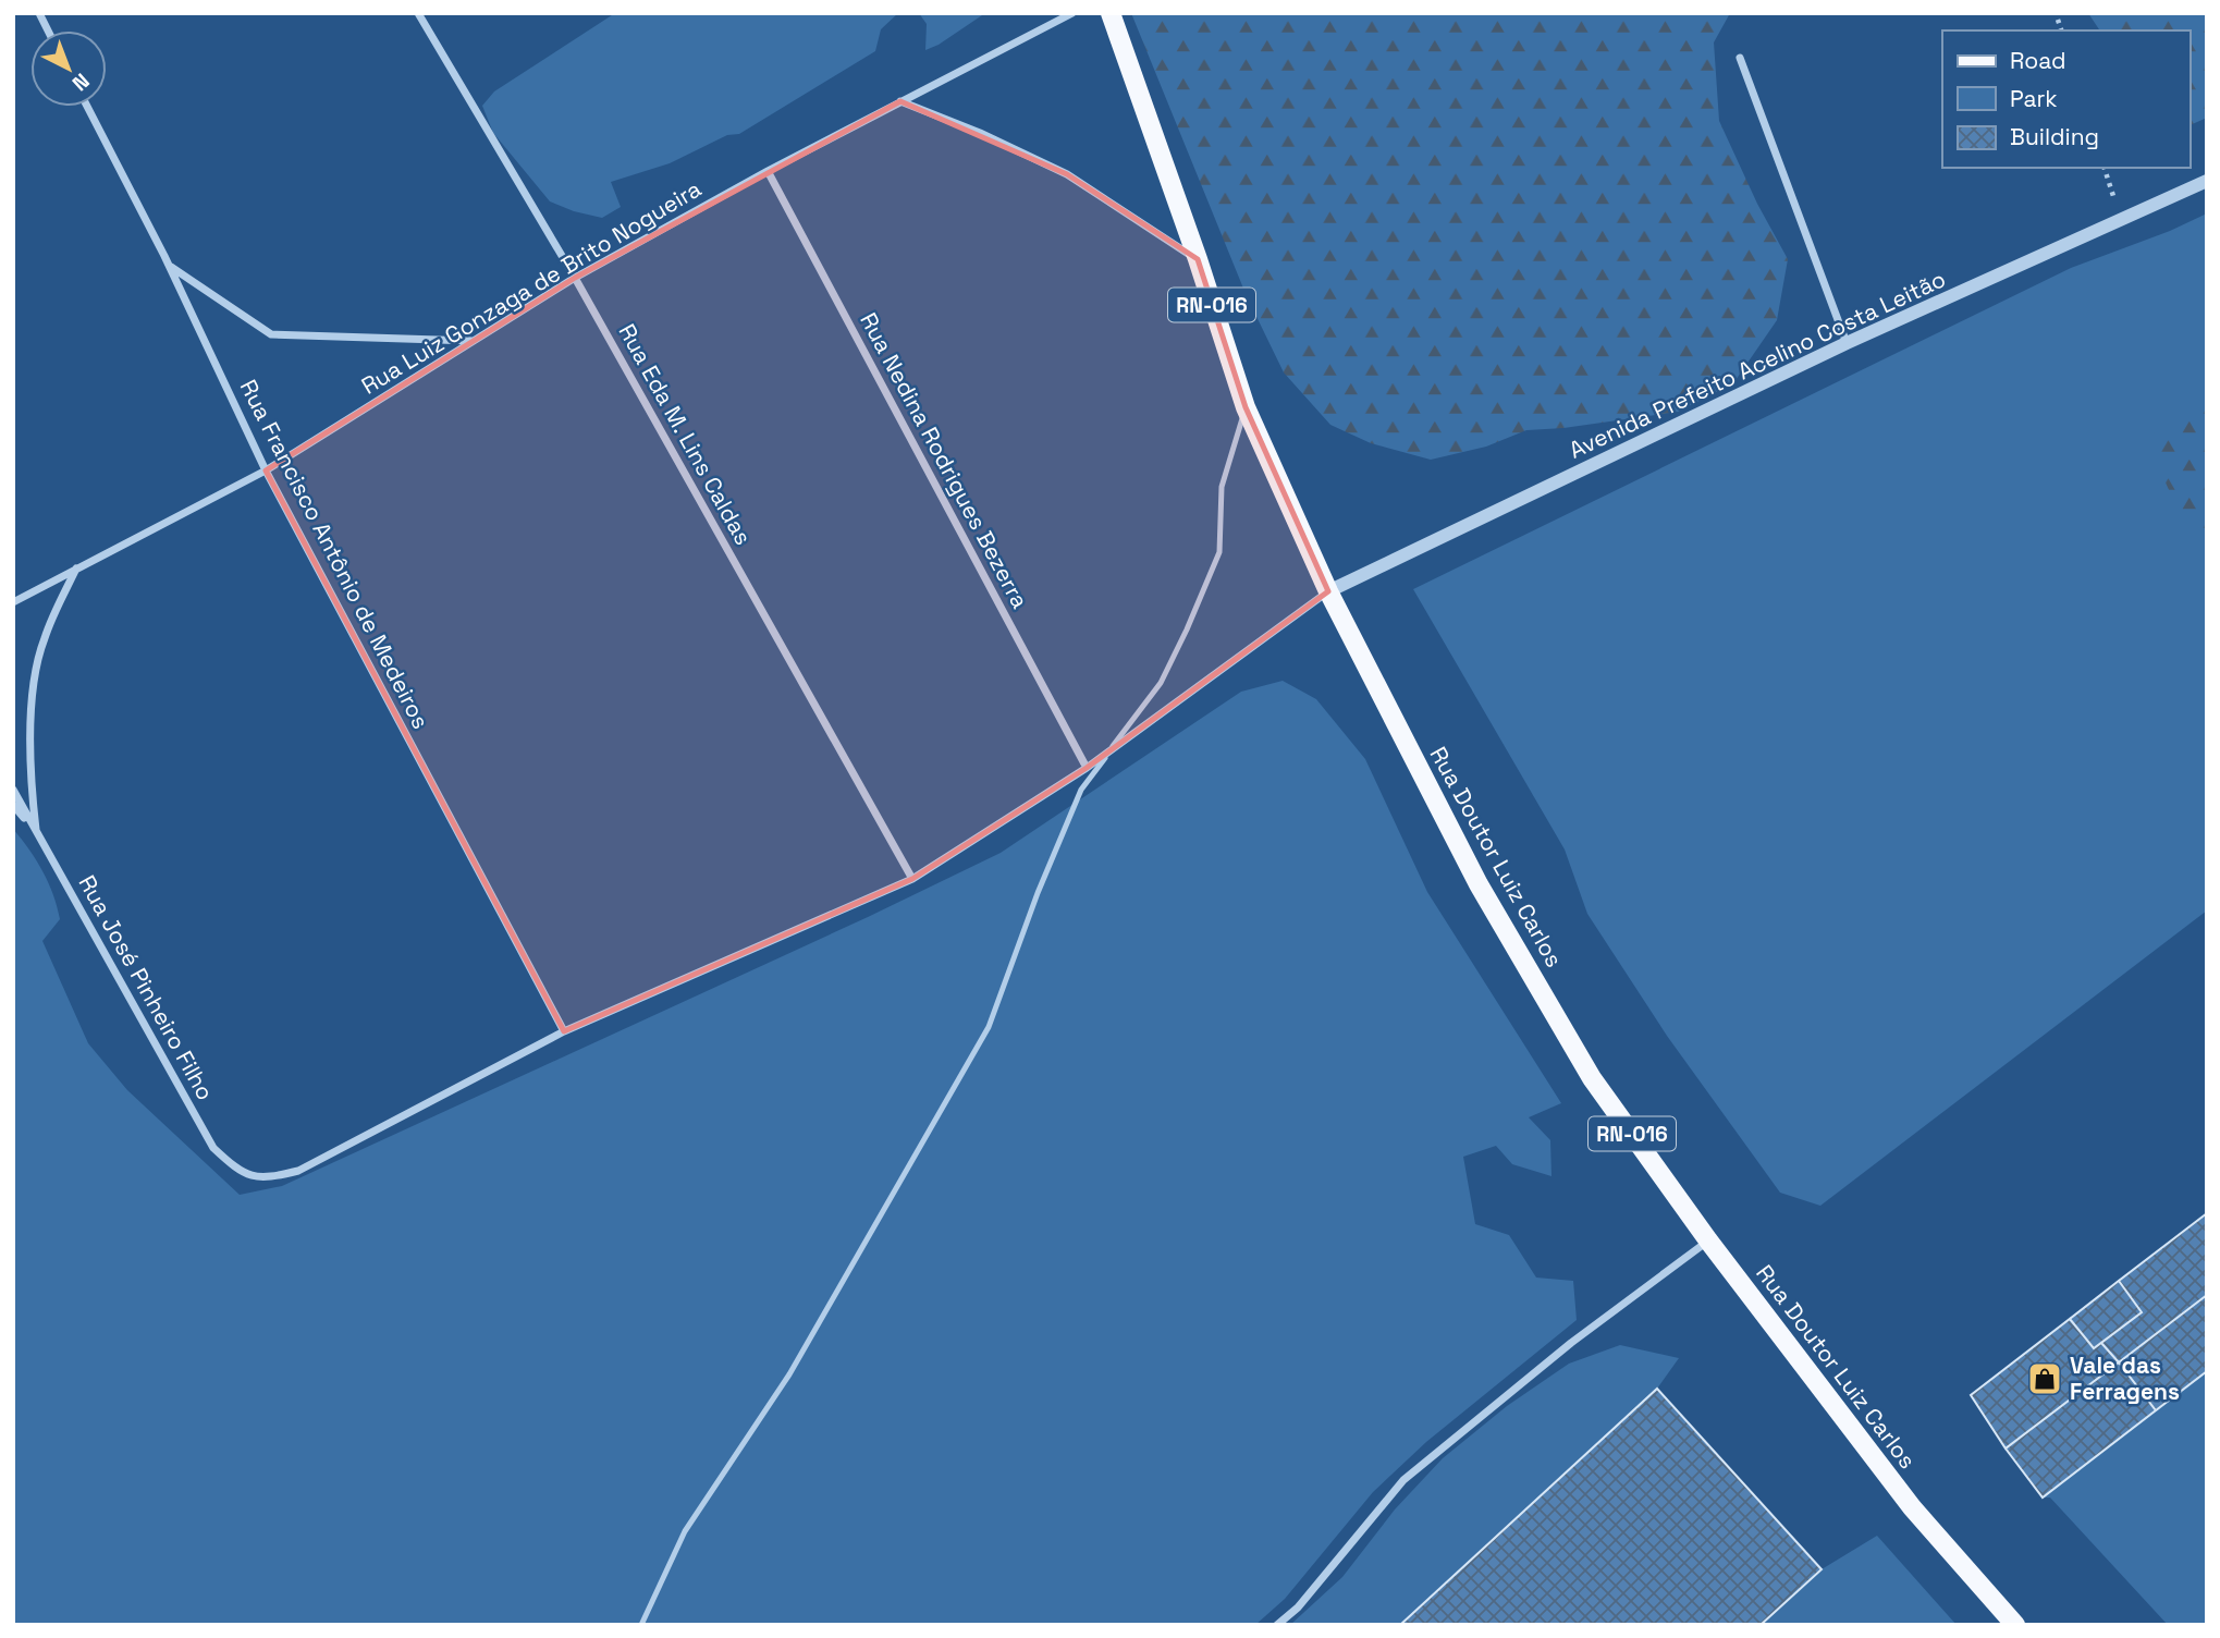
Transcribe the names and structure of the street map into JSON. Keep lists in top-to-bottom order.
{
  "streets": {
    "main road": ["RN-016", "Rua Doutor Luiz Carlos"],
    "street": [
      "Rua Luiz Gonzaga de Brito Nogueira",
      "Avenida Prefeito Acelino Costa Leitão",
      "Rua Eda M. Lins Caldas",
      "Rua Nedina Rodrigues Bezerra",
      "Rua Francisco Antônio de Medeiros",
      "Rua José Pinheiro Filho"
    ]
  },
  "crossings": [
    ["Rua Luiz Gonzaga de Brito Nogueira", "Rua Eda M. Lins Caldas"],
    ["Rua Luiz Gonzaga de Brito Nogueira", "Rua Nedina Rodrigues Bezerra"],
    ["Rua Luiz Gonzaga de Brito Nogueira", "Rua Francisco Antônio de Medeiros"],
    ["Avenida Prefeito Acelino Costa Leitão", "Rua Doutor Luiz Carlos"],
    ["Rua Francisco Antônio de Medeiros", "Rua José Pinheiro Filho"]
  ],
  "places": {
    "shop": ["Vale das Ferragens"]
  },
  "legend": ["Road", "Park", "Building"],
  "north": "bottom right"
}
